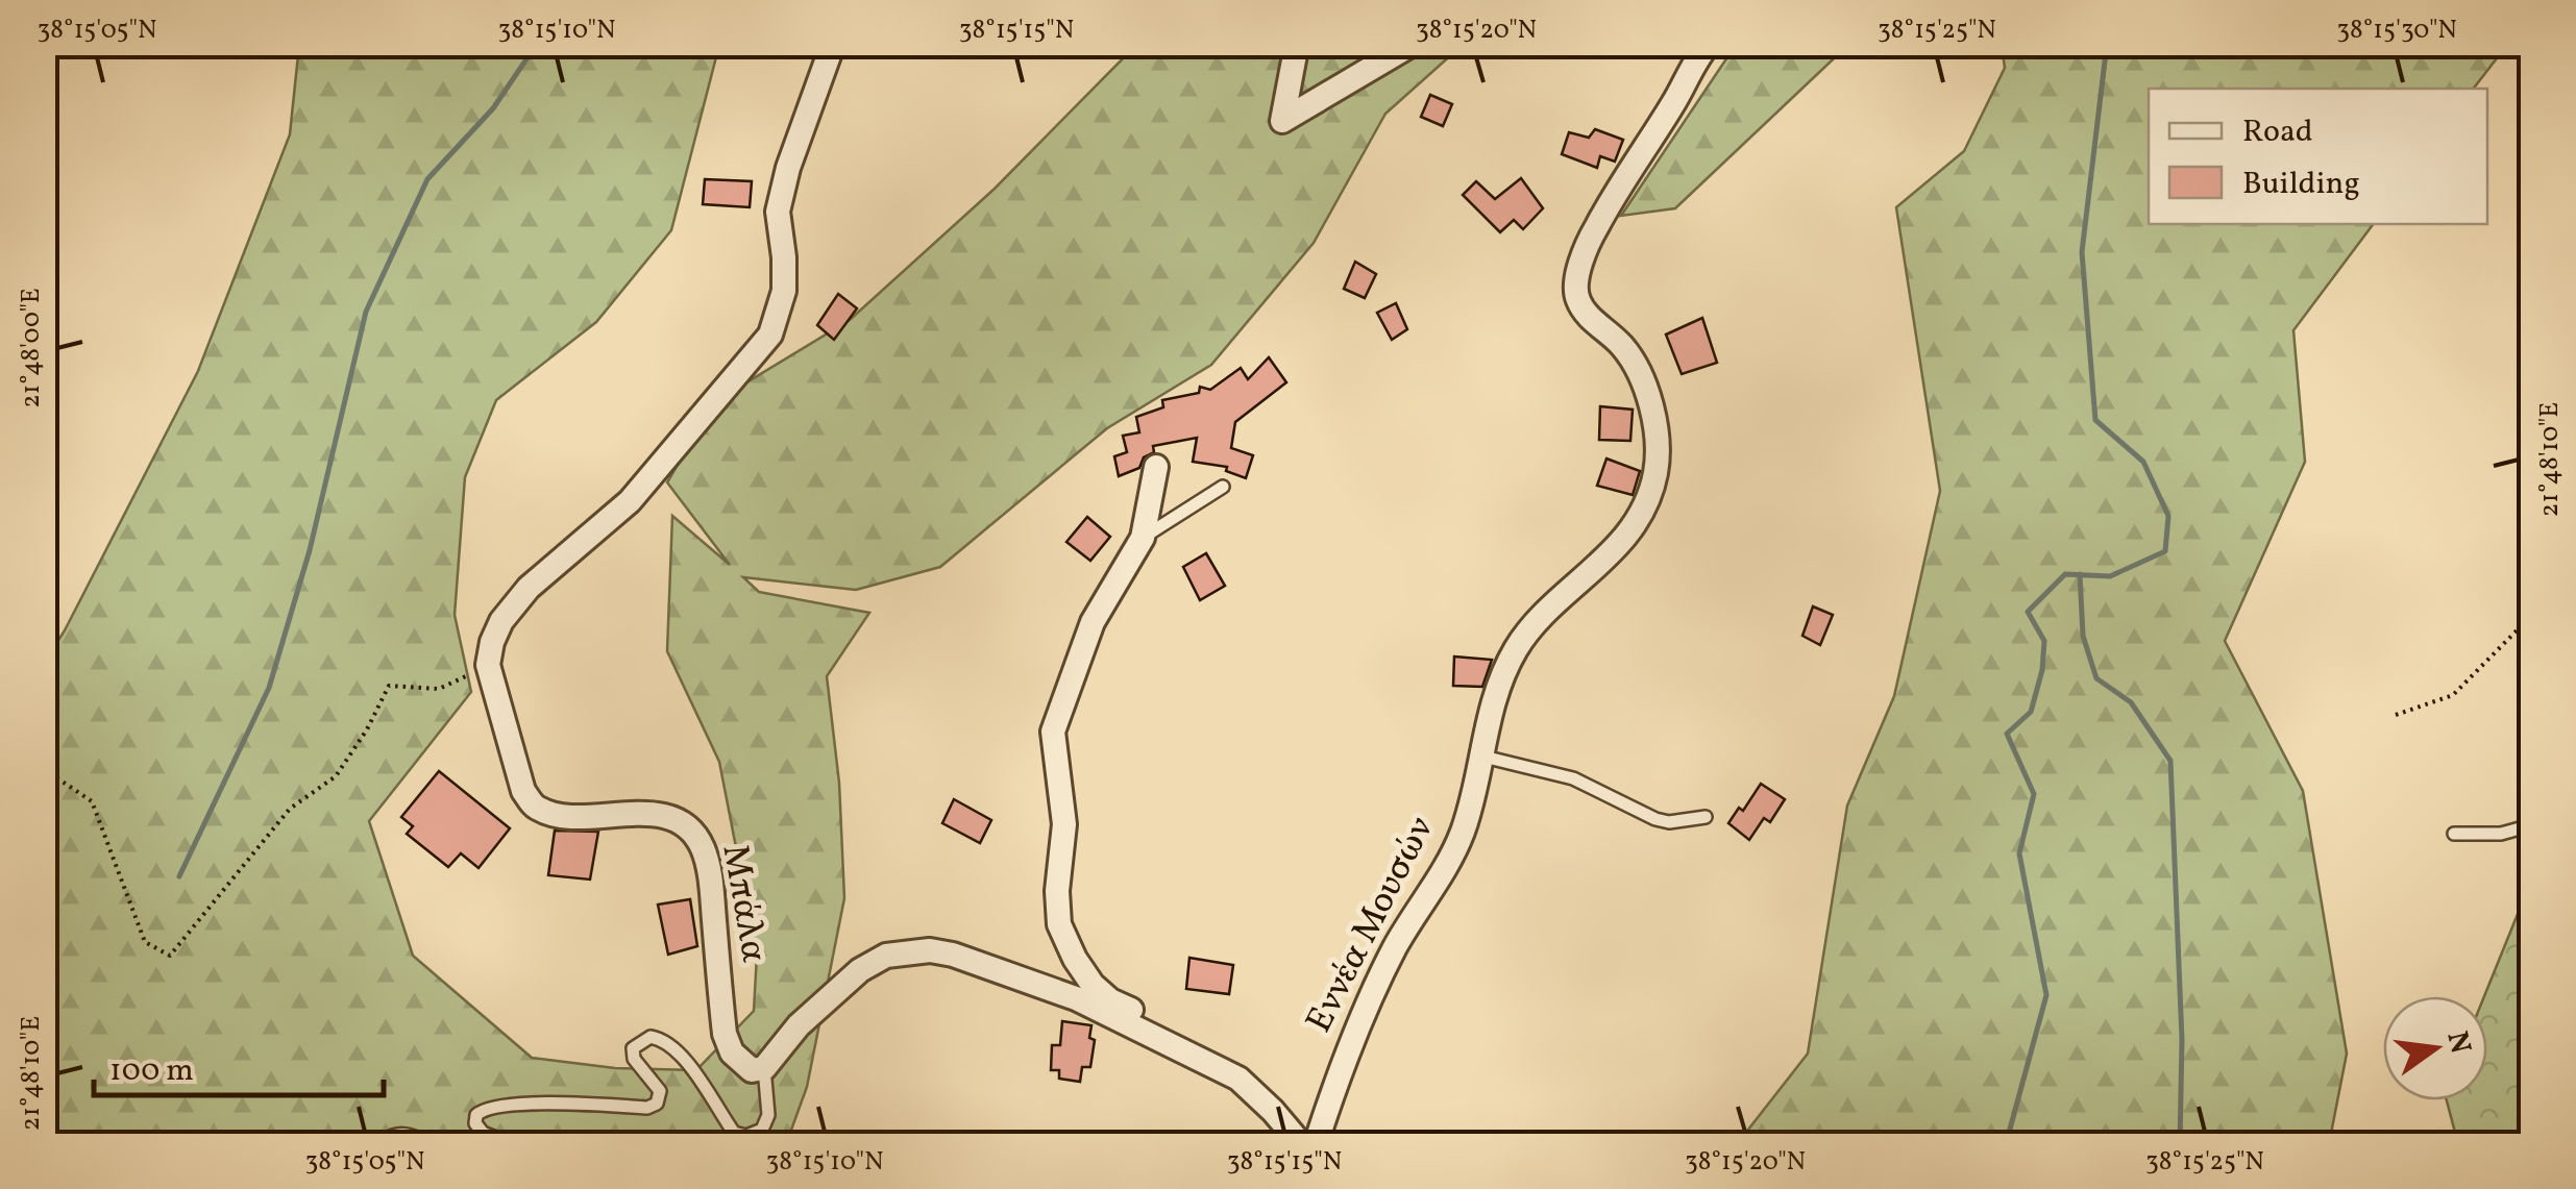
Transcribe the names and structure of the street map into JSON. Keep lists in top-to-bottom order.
{
  "streets": {
    "street": ["Μπάλα", "Εννέα Μουσών"]
  },
  "legend": ["Road", "Building"],
  "scale_bar": "100 m",
  "north": "right",
  "coordinates": [
    "38°15'05\"N",
    "38°15'10\"N",
    "38°15'15\"N",
    "38°15'20\"N",
    "38°15'25\"N",
    "38°15'30\"N",
    "21°48'00\"E",
    "21°48'10\"E"
  ]
}
